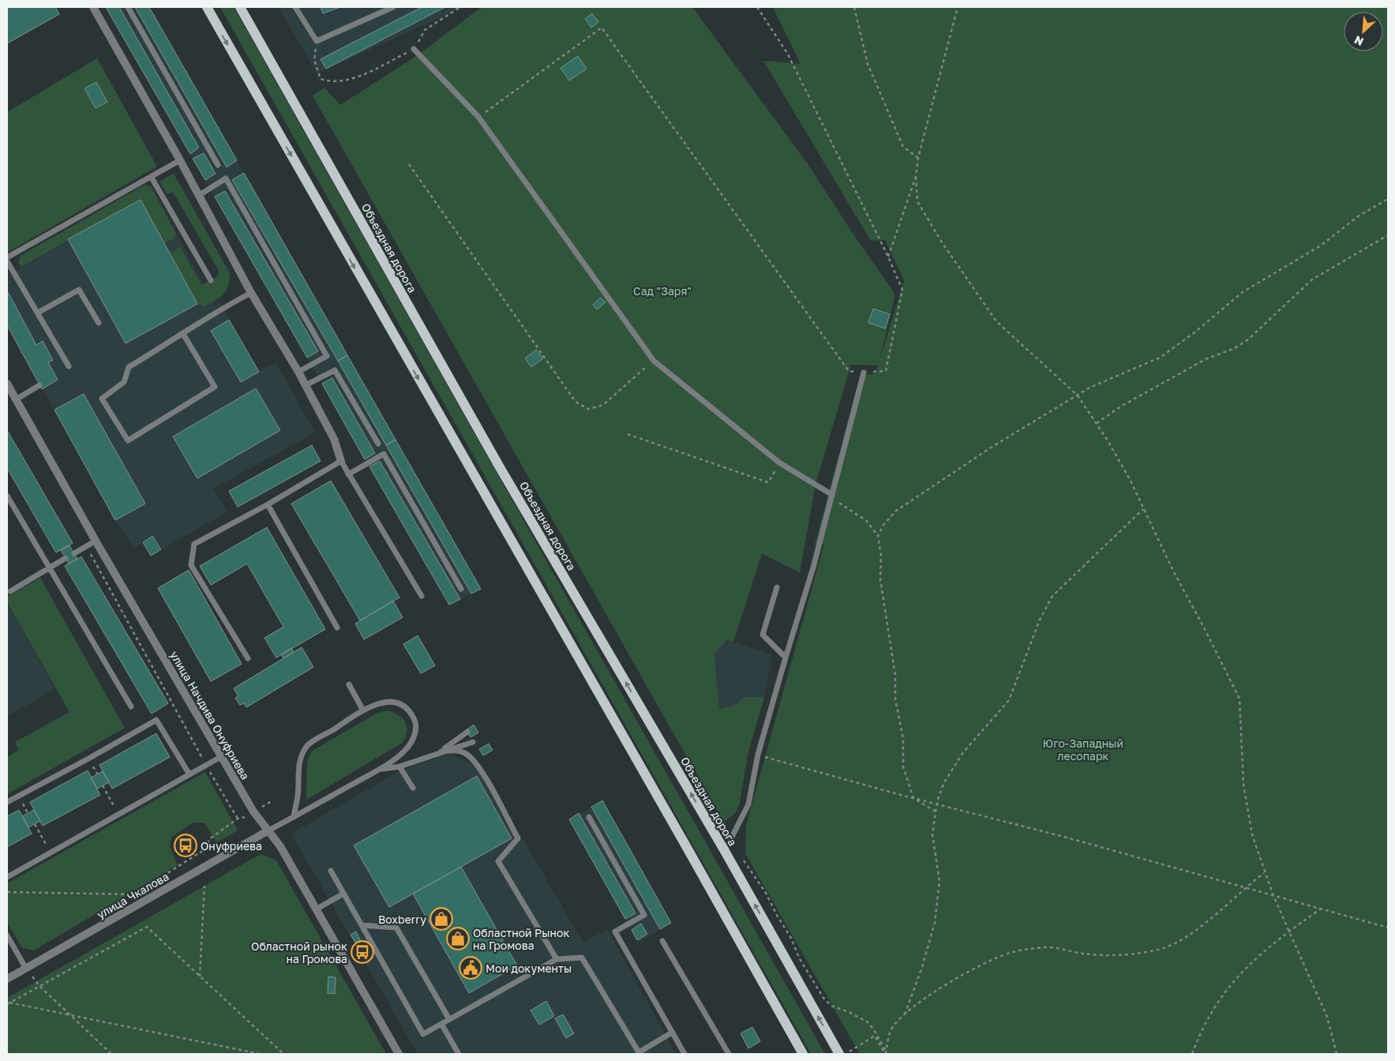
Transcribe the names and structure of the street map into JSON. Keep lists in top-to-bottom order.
{
  "streets": {
    "main road": ["Объездная дорога"],
    "street": ["улица Начдива Онуфриева", "улица Чкалова"]
  },
  "crossings": [
    ["улица Начдива Онуфриева", "улица Чкалова"]
  ],
  "parks": ["Сад \"Заря\"", "Юго-Западный лесопарк"],
  "places": {
    "bus stop": ["Онуфриева", "Областной рынок на Громова"],
    "shop": ["Boxberry", "Областной Рынок на Громова"],
    "public building": ["Мои документы"]
  },
  "north": "bottom left"
}
